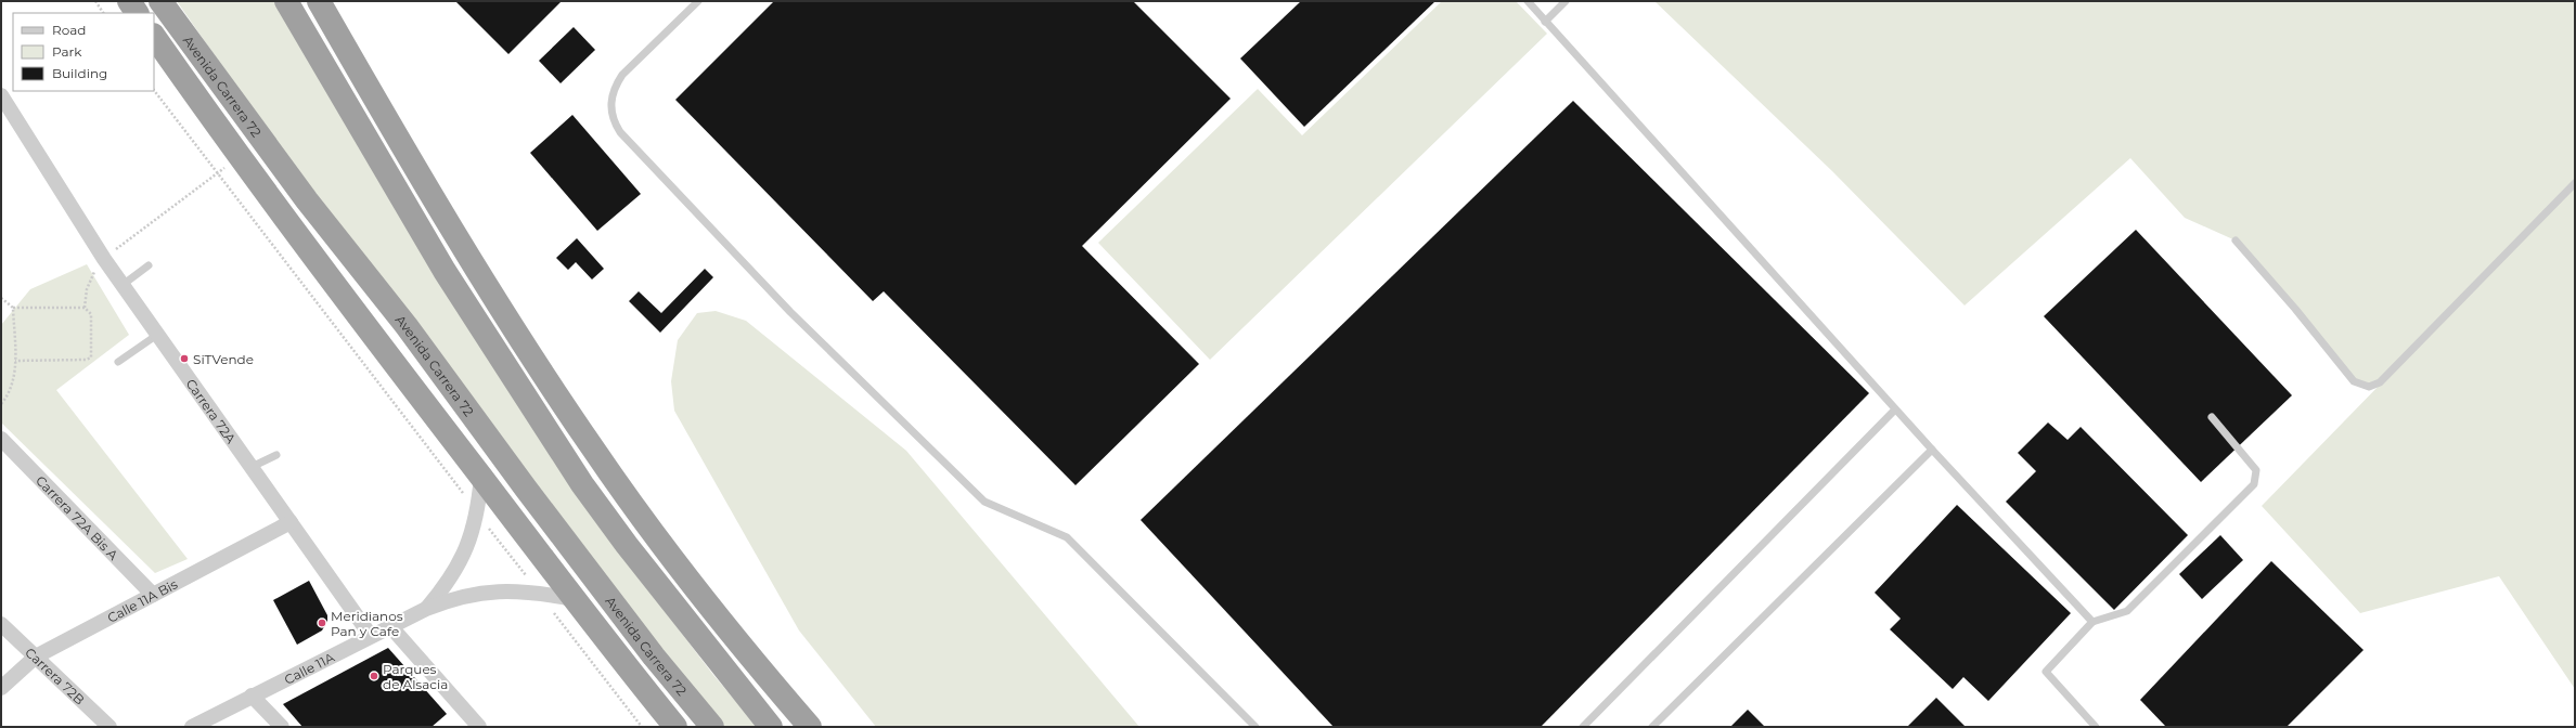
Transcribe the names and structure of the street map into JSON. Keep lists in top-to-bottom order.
{
  "streets": {
    "highway": ["Avenida Carrera 72"],
    "street": [
      "Carrera 72A",
      "Carrera 72A Bis A",
      "Calle 11A Bis",
      "Calle 11A",
      "Carrera 72B"
    ]
  },
  "crossings": [
    ["Avenida Carrera 72", "Calle 11A"],
    ["Carrera 72A", "Calle 11A Bis"],
    ["Carrera 72A", "Calle 11A"],
    ["Carrera 72A Bis A", "Calle 11A Bis"],
    ["Calle 11A Bis", "Carrera 72B"]
  ],
  "places": ["SiTVende", "Meridianos Pan y Cafe", "Parques de Alsacia"],
  "legend": ["Road", "Park", "Building"]
}
